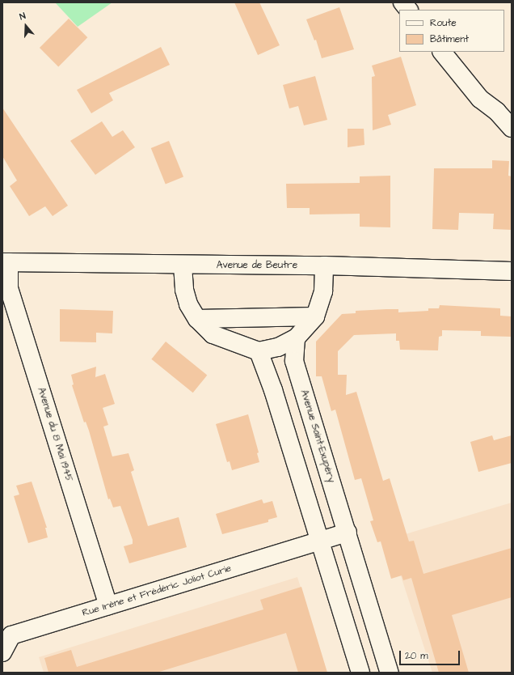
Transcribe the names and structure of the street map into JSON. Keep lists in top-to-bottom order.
{
  "streets": {
    "street": [
      "Avenue de Beutre",
      "Avenue du 8 Mai 1945",
      "Avenue Saint-Exupéry",
      "Rue Irène et Frédéric Joliot Curie"
    ]
  },
  "crossings": [
    ["Avenue de Beutre", "Avenue du 8 Mai 1945"],
    ["Avenue du 8 Mai 1945", "Rue Irène et Frédéric Joliot Curie"]
  ],
  "legend": ["Route", "Bâtiment"],
  "scale_bar": "20 m",
  "north": "top"
}
